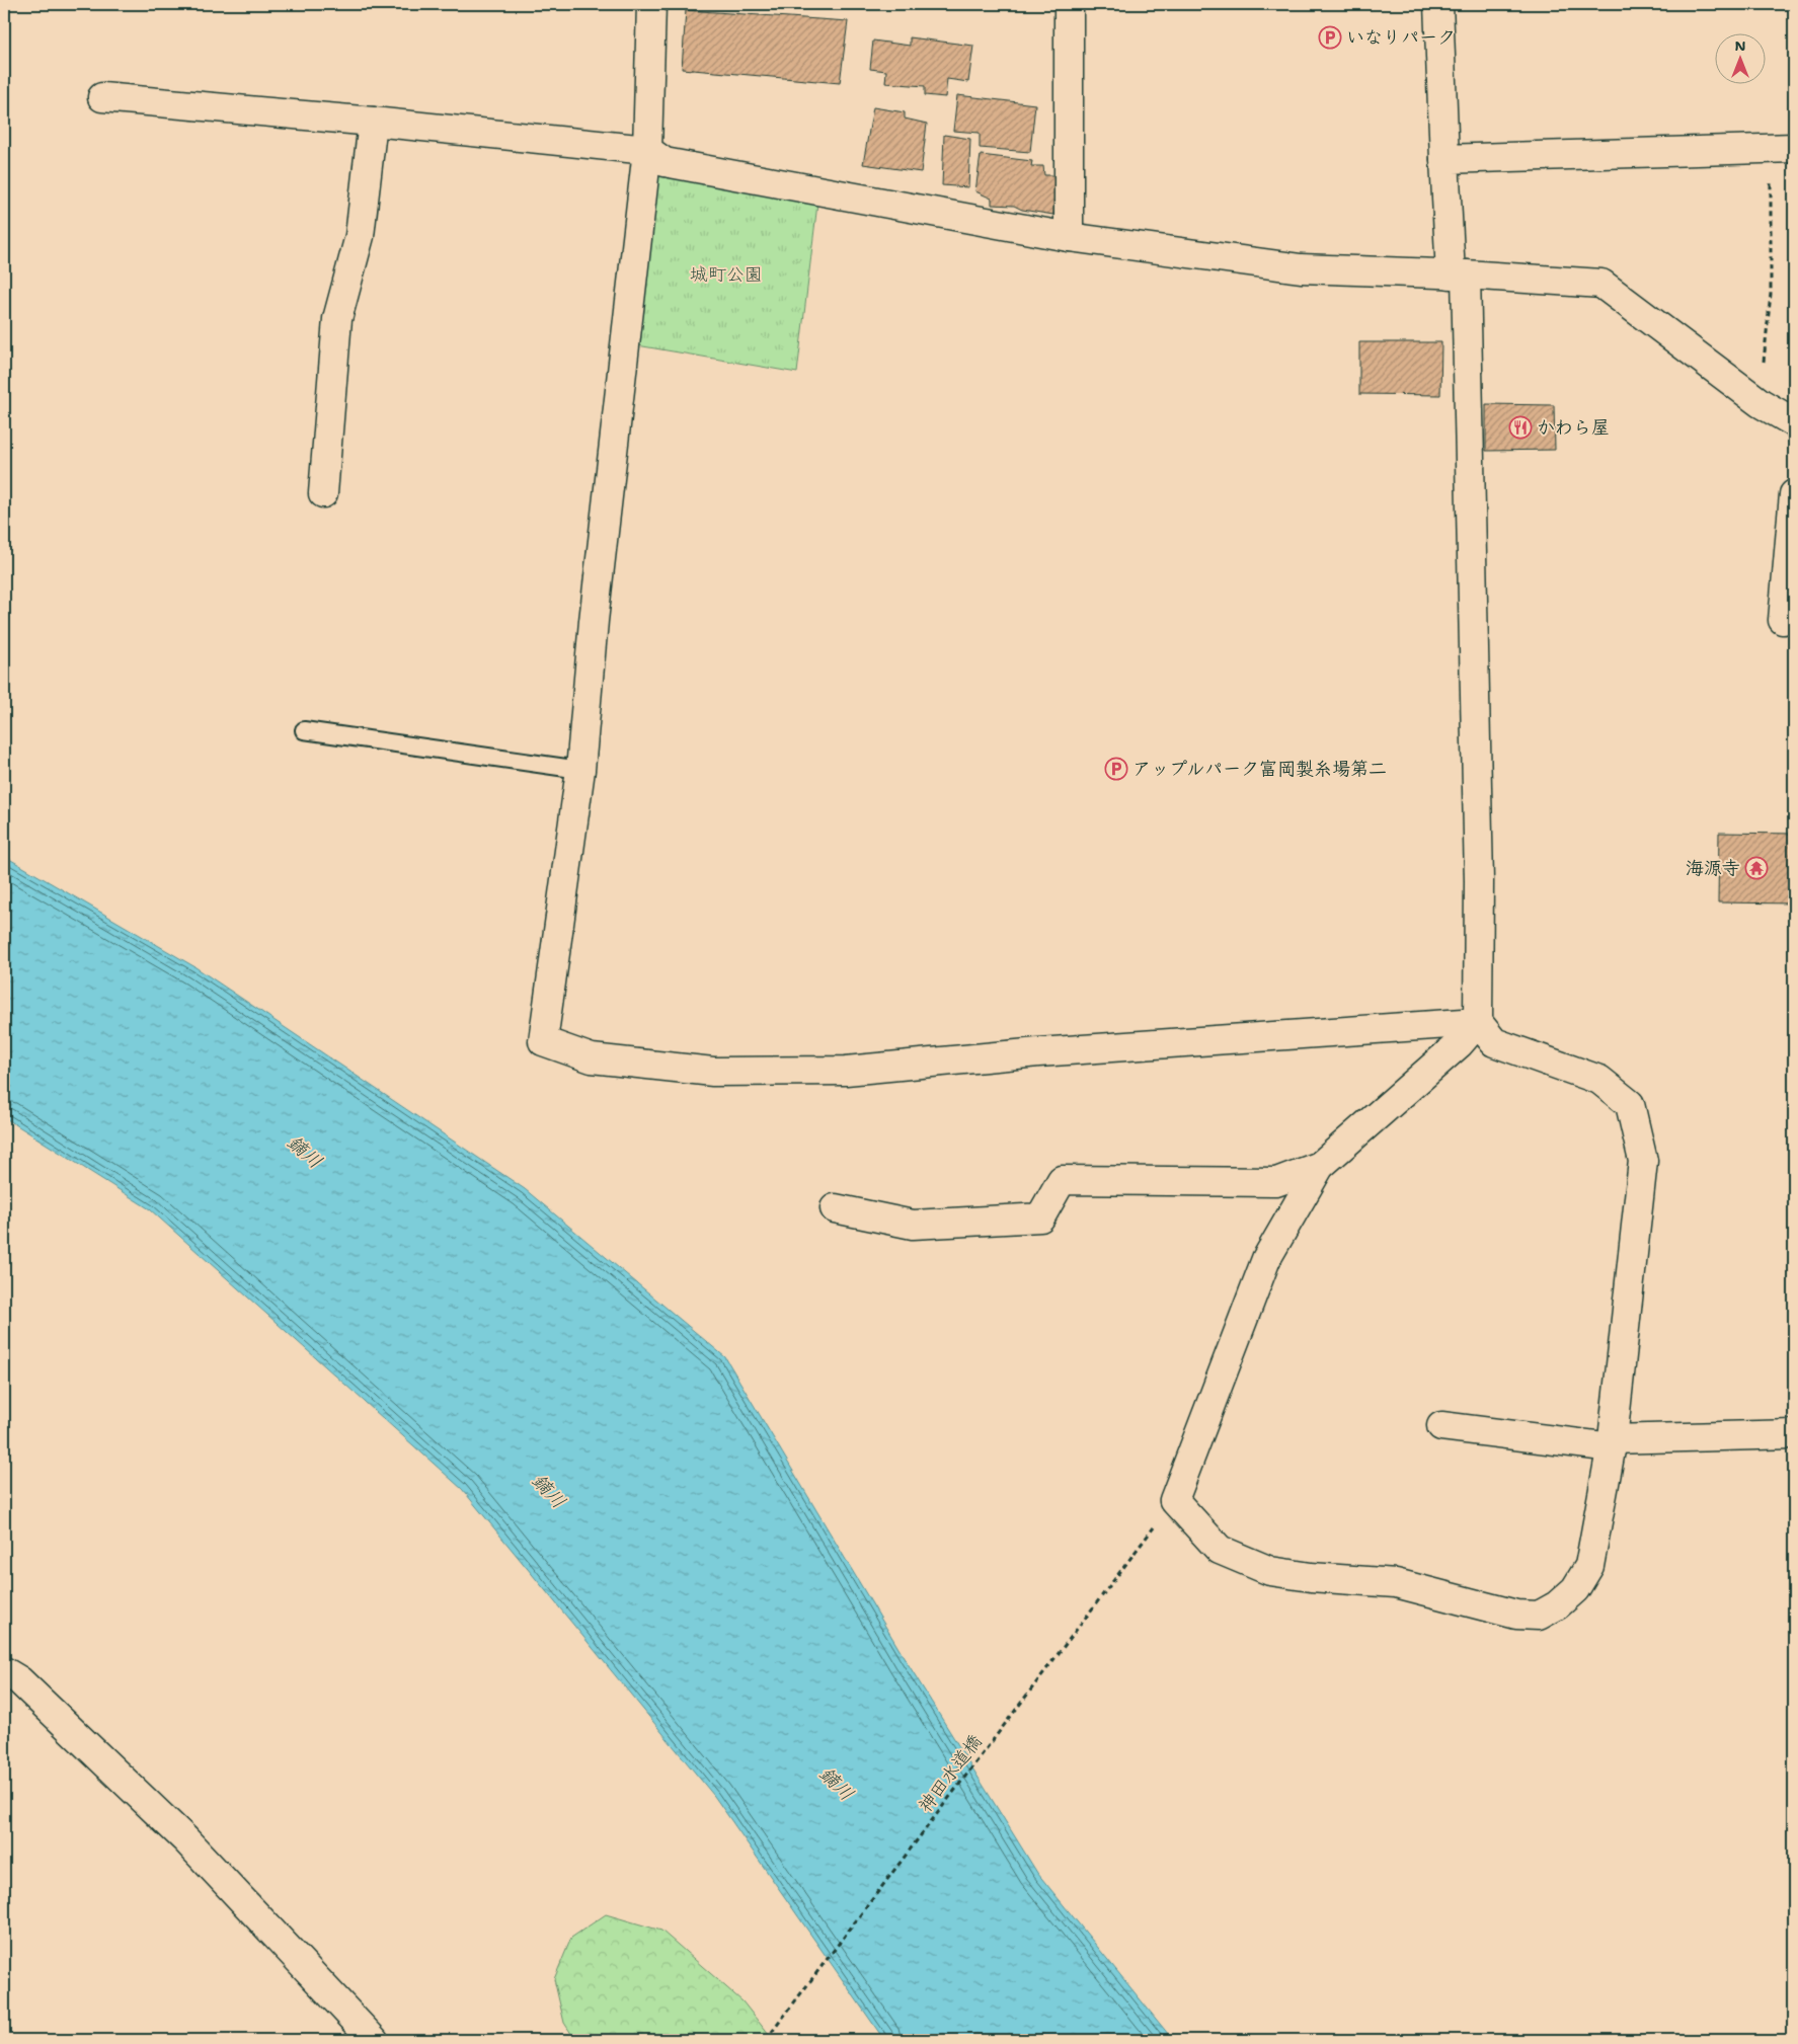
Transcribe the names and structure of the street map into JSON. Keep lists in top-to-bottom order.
{
  "streets": {
    "path": ["神田水道橋"]
  },
  "water": ["鏑川"],
  "parks": ["城町公園"],
  "places": {
    "parking": ["いなりパーク", "アップルパーク富岡製糸場第二"],
    "restaurant": ["かわら屋"],
    "temple": ["海源寺"]
  },
  "north": "top"
}
